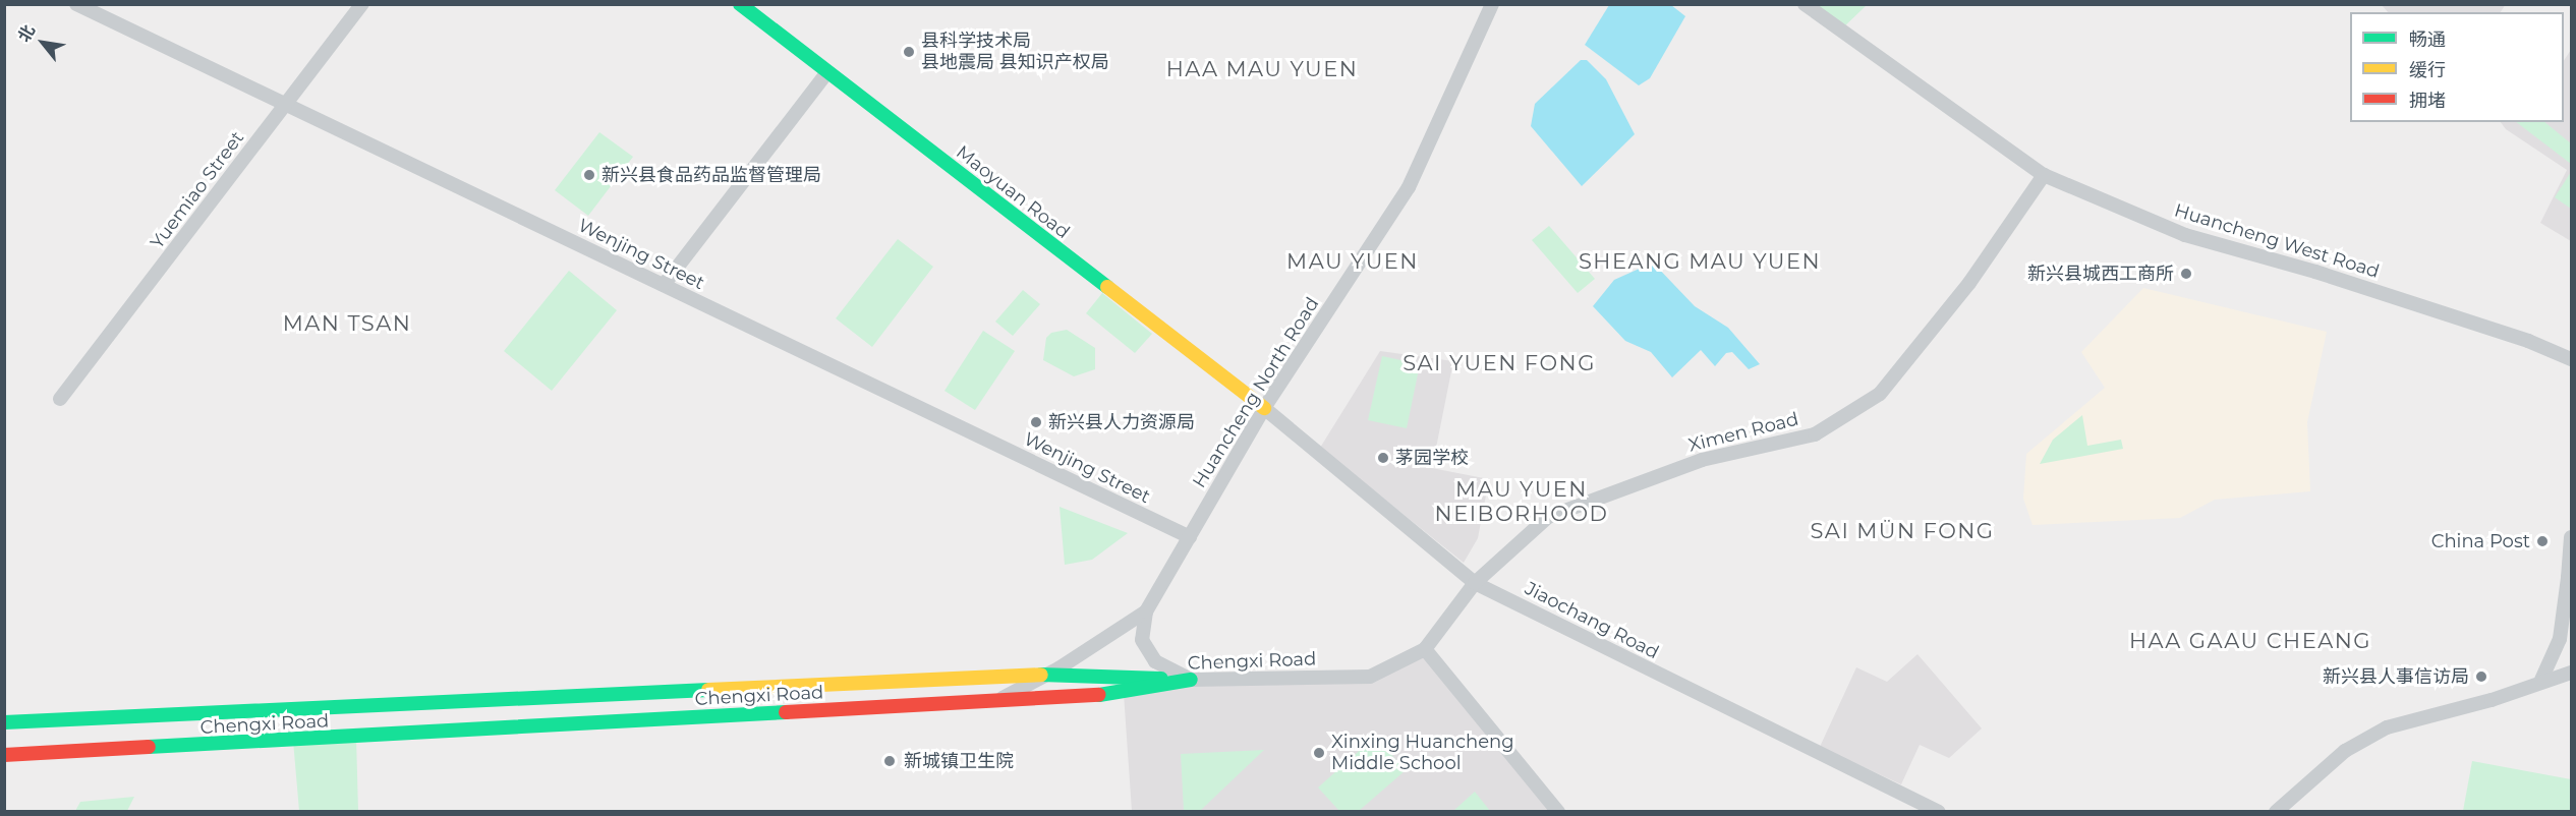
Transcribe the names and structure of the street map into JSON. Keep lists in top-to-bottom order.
{
  "streets": {
    "main road": ["Maoyuan Road", "Chengxi Road"],
    "street": [
      "Yuemiao Street",
      "Huancheng West Road",
      "Wenjing Street",
      "Huancheng North Road",
      "Ximen Road",
      "Jiaochang Road"
    ]
  },
  "crossings": [
    ["Yuemiao Street", "Wenjing Street"],
    ["Maoyuan Road", "Huancheng North Road"],
    ["Maoyuan Road", "Jiaochang Road"],
    ["Huancheng West Road", "Ximen Road"],
    ["Wenjing Street", "Huancheng North Road"],
    ["Huancheng North Road", "Jiaochang Road"],
    ["Huancheng North Road", "Chengxi Road"],
    ["Ximen Road", "Jiaochang Road"],
    ["Ximen Road", "Chengxi Road"],
    ["Jiaochang Road", "Chengxi Road"]
  ],
  "districts": [
    "HAA MAU YUEN",
    "MAU YUEN",
    "SHEANG MAU YUEN",
    "MAN TSAN",
    "SAI YUEN FONG",
    "MAU YUEN NEIBORHOOD",
    "SAI MÜN FONG",
    "HAA GAAU CHEANG"
  ],
  "places": [
    "县科学技术局 县地震局 县知识产权局",
    "新兴县食品药品监督管理局",
    "新兴县城西工商所",
    "新兴县人力资源局",
    "茅园学校",
    "China Post",
    "新兴县人事信访局",
    "Xinxing Huancheng Middle School",
    "新城镇卫生院"
  ],
  "legend": ["畅通", "缓行", "拥堵"],
  "north": "top left"
}
